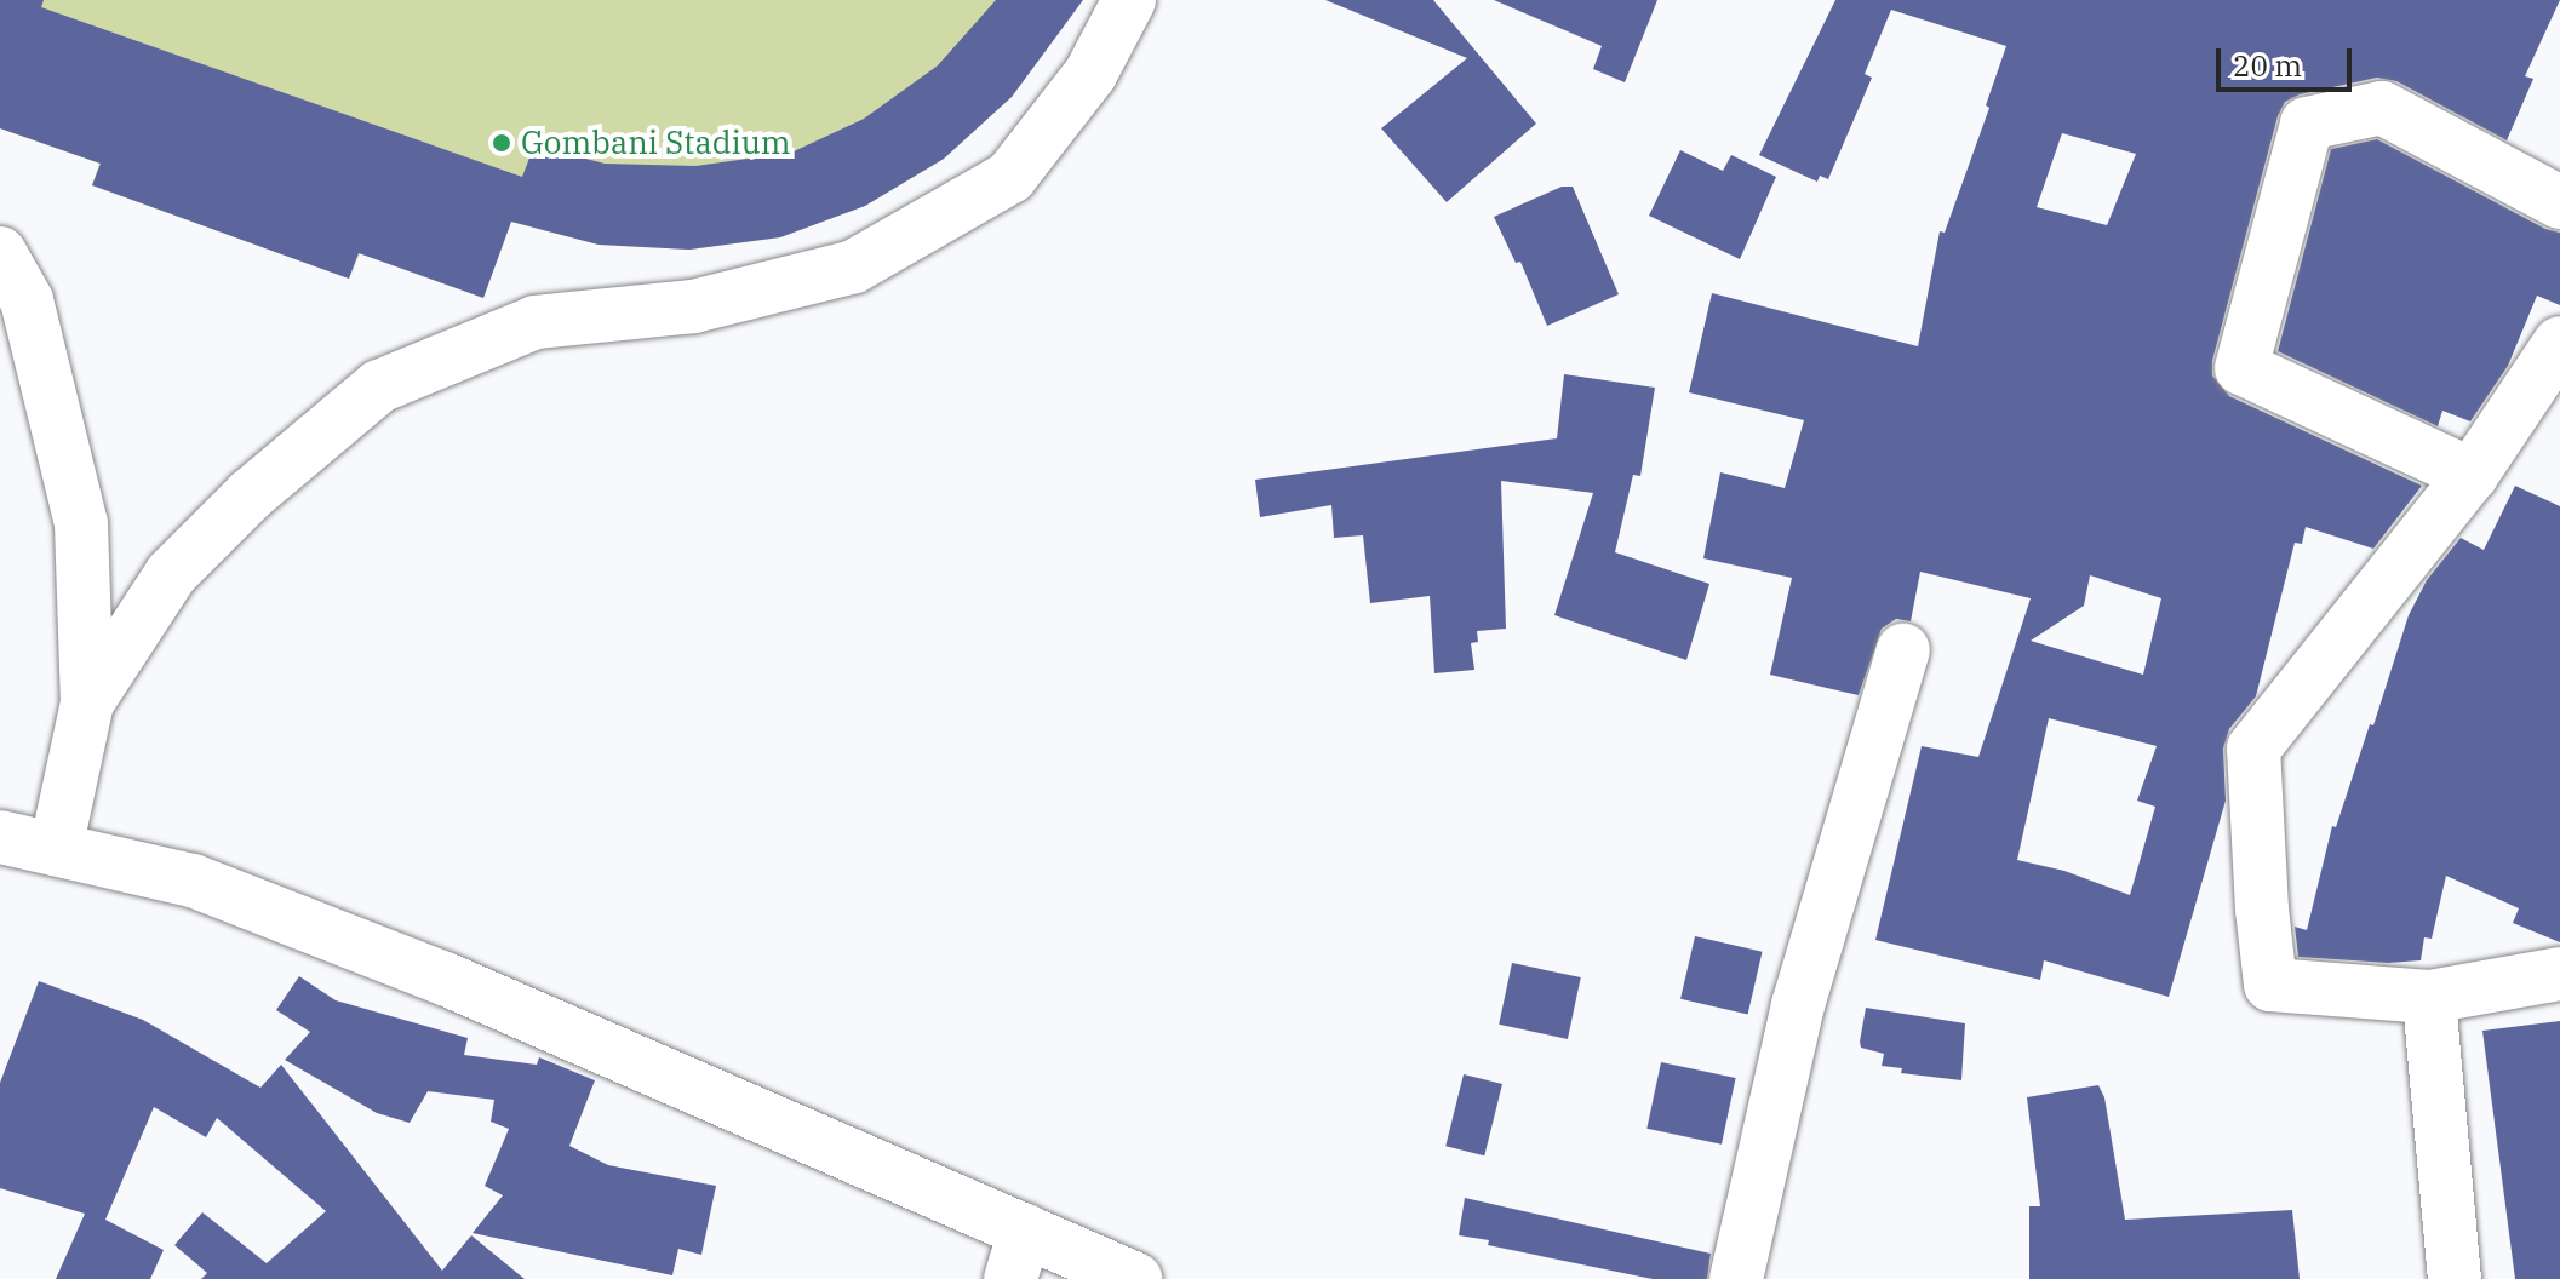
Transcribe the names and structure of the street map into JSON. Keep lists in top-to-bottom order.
{
  "places": ["Gombani Stadium"],
  "scale_bar": "20 m"
}
